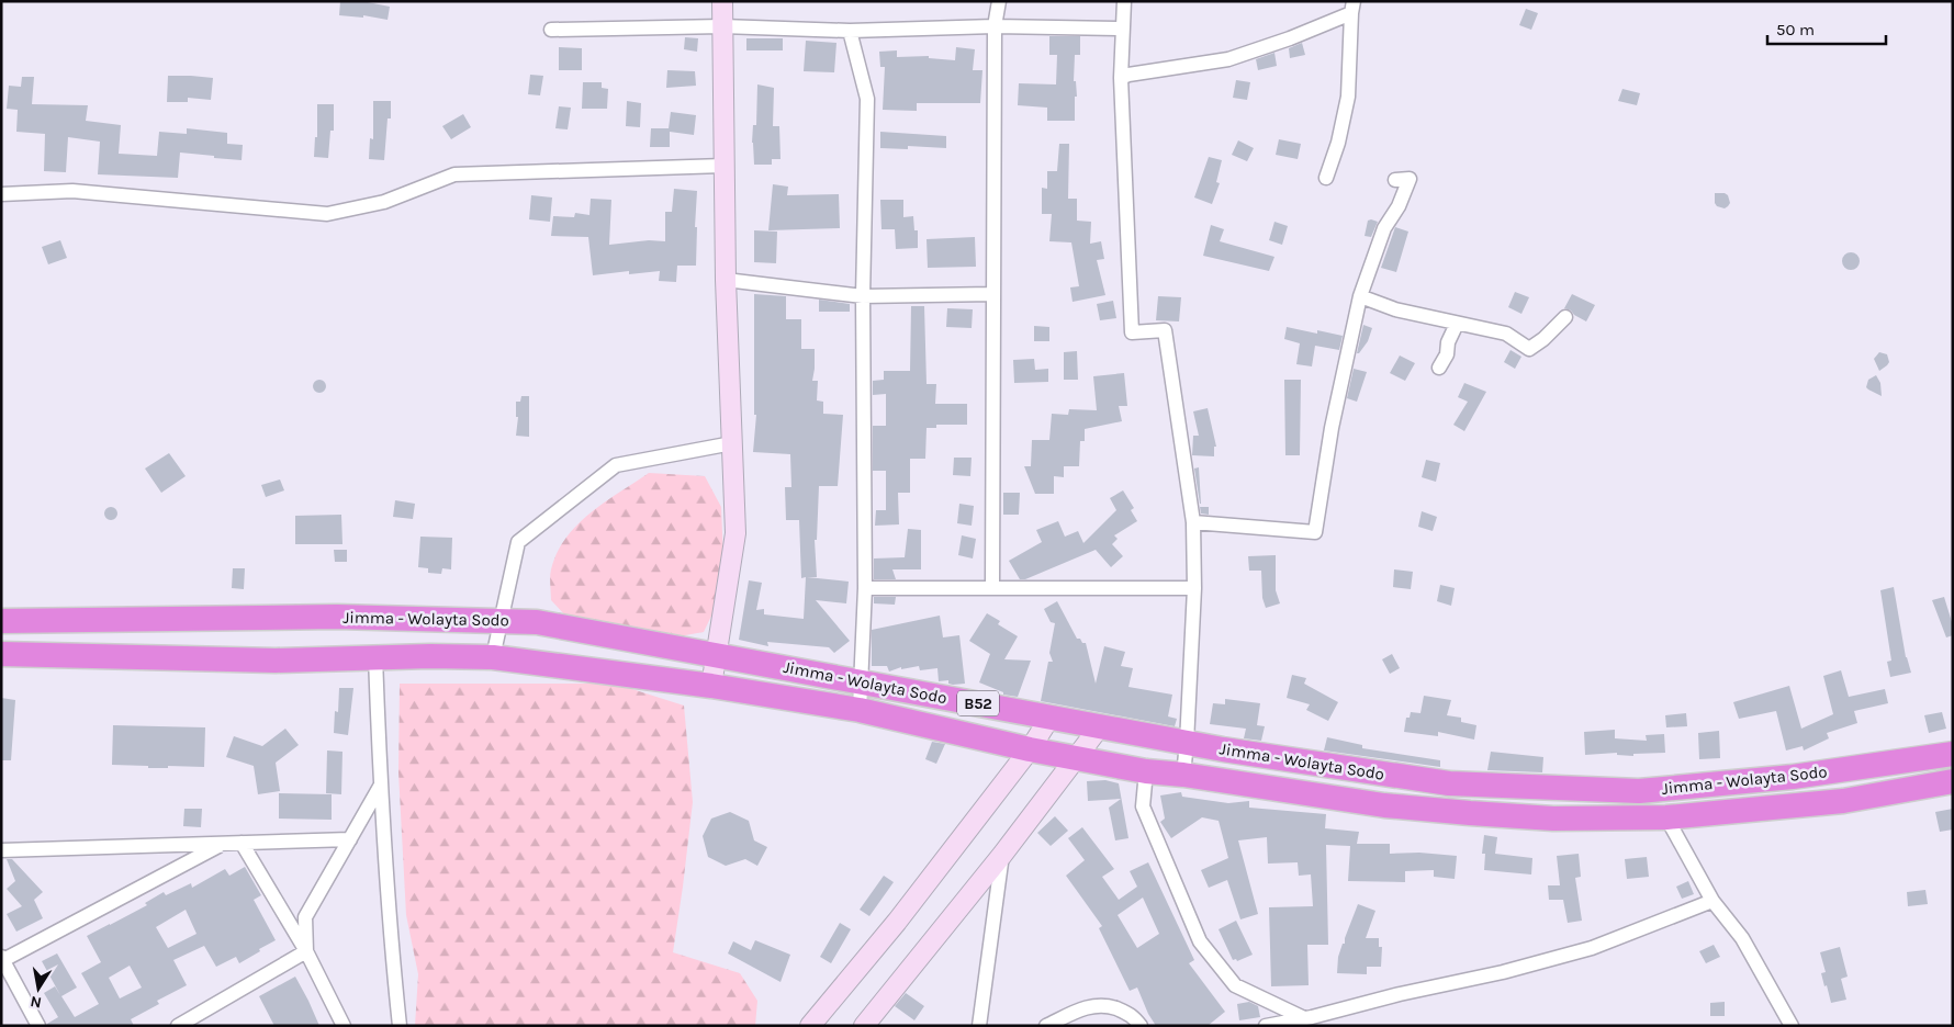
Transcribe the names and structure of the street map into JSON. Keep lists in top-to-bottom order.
{
  "streets": {
    "highway": ["Jimma - Wolayta Sodo", "B52"]
  },
  "scale_bar": "50 m",
  "north": "bottom"
}
